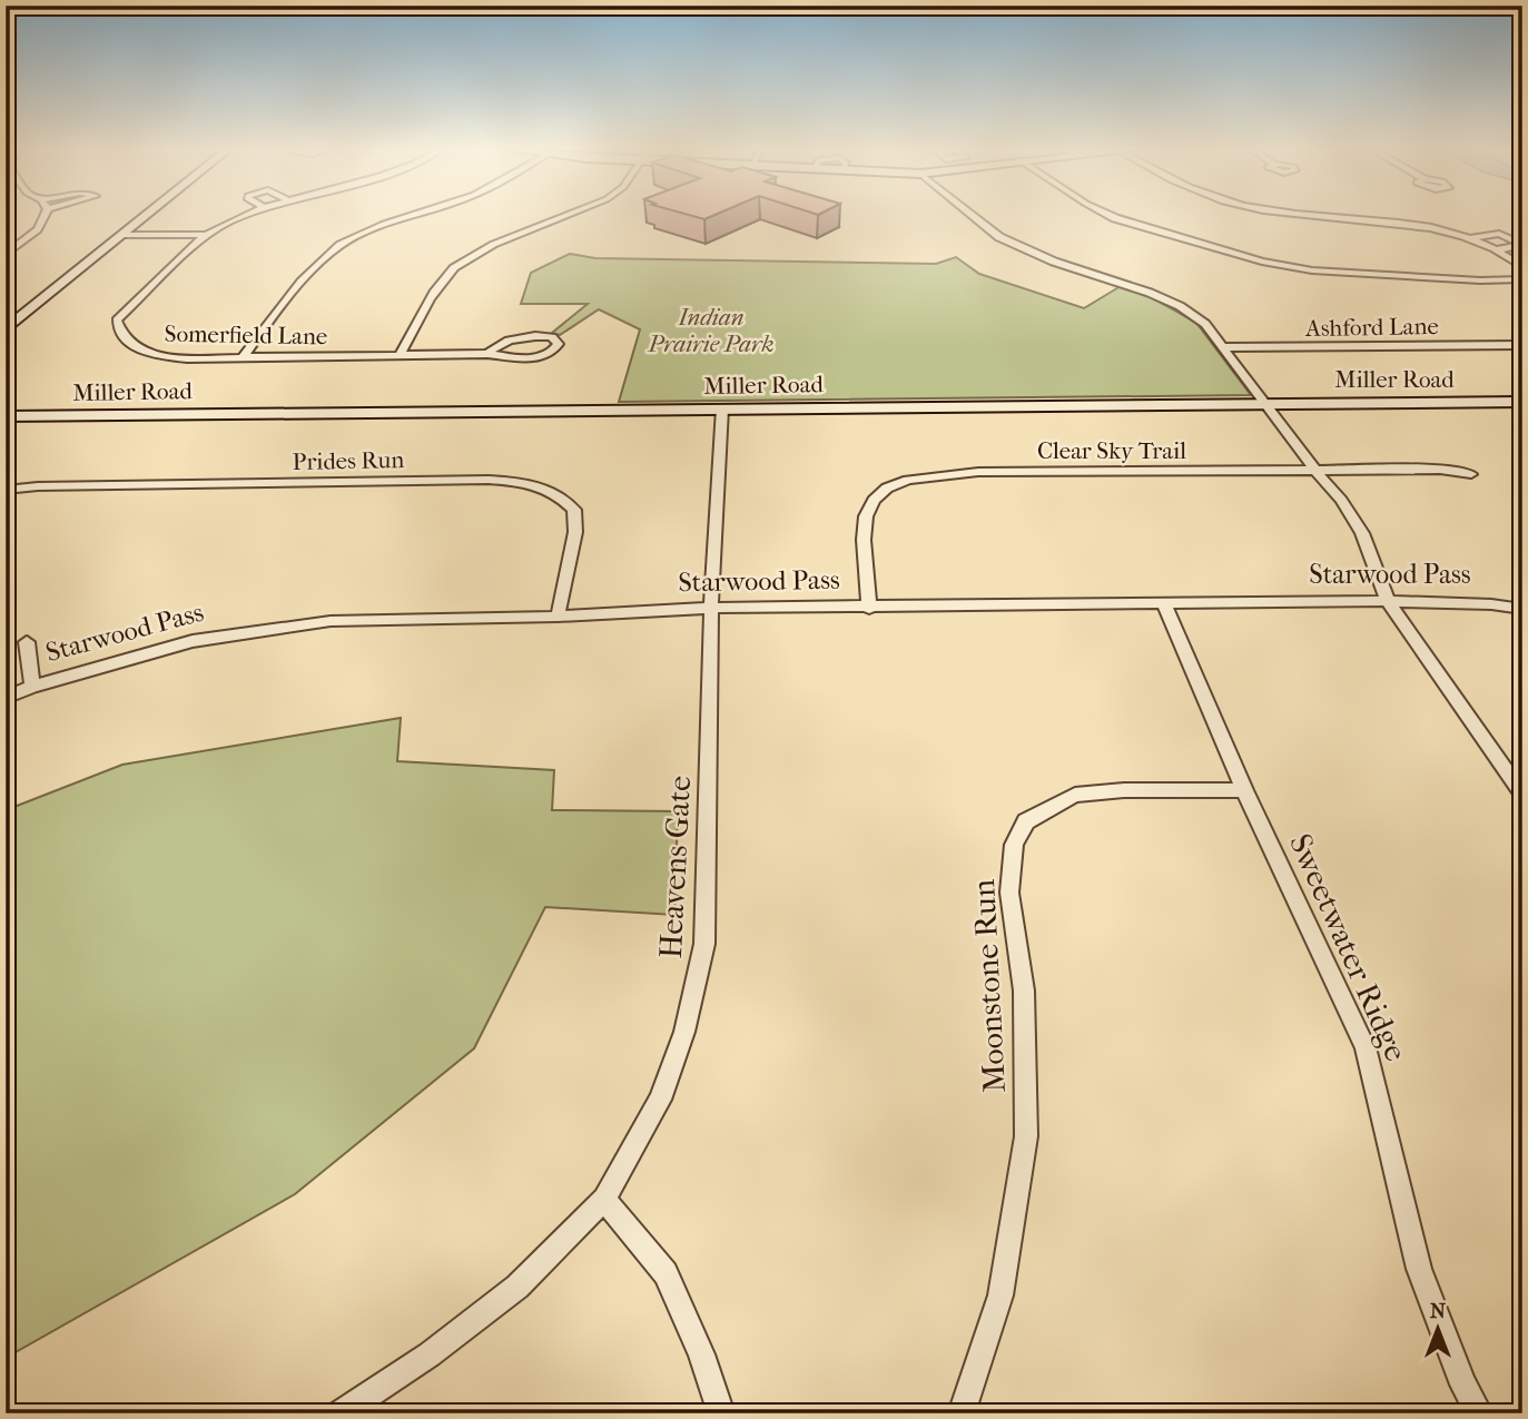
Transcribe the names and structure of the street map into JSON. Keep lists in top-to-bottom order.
{
  "streets": {
    "street": [
      "Ashford Lane",
      "Somerfield Lane",
      "Miller Road",
      "Clear Sky Trail",
      "Prides Run",
      "Starwood Pass",
      "Heavens Gate",
      "Sweetwater Ridge",
      "Moonstone Run"
    ]
  },
  "crossings": [
    ["Miller Road", "Heavens Gate"],
    ["Clear Sky Trail", "Starwood Pass"],
    ["Prides Run", "Starwood Pass"],
    ["Starwood Pass", "Heavens Gate"],
    ["Starwood Pass", "Sweetwater Ridge"],
    ["Sweetwater Ridge", "Moonstone Run"]
  ],
  "parks": ["Indian Prairie Park"],
  "north": "top"
}
